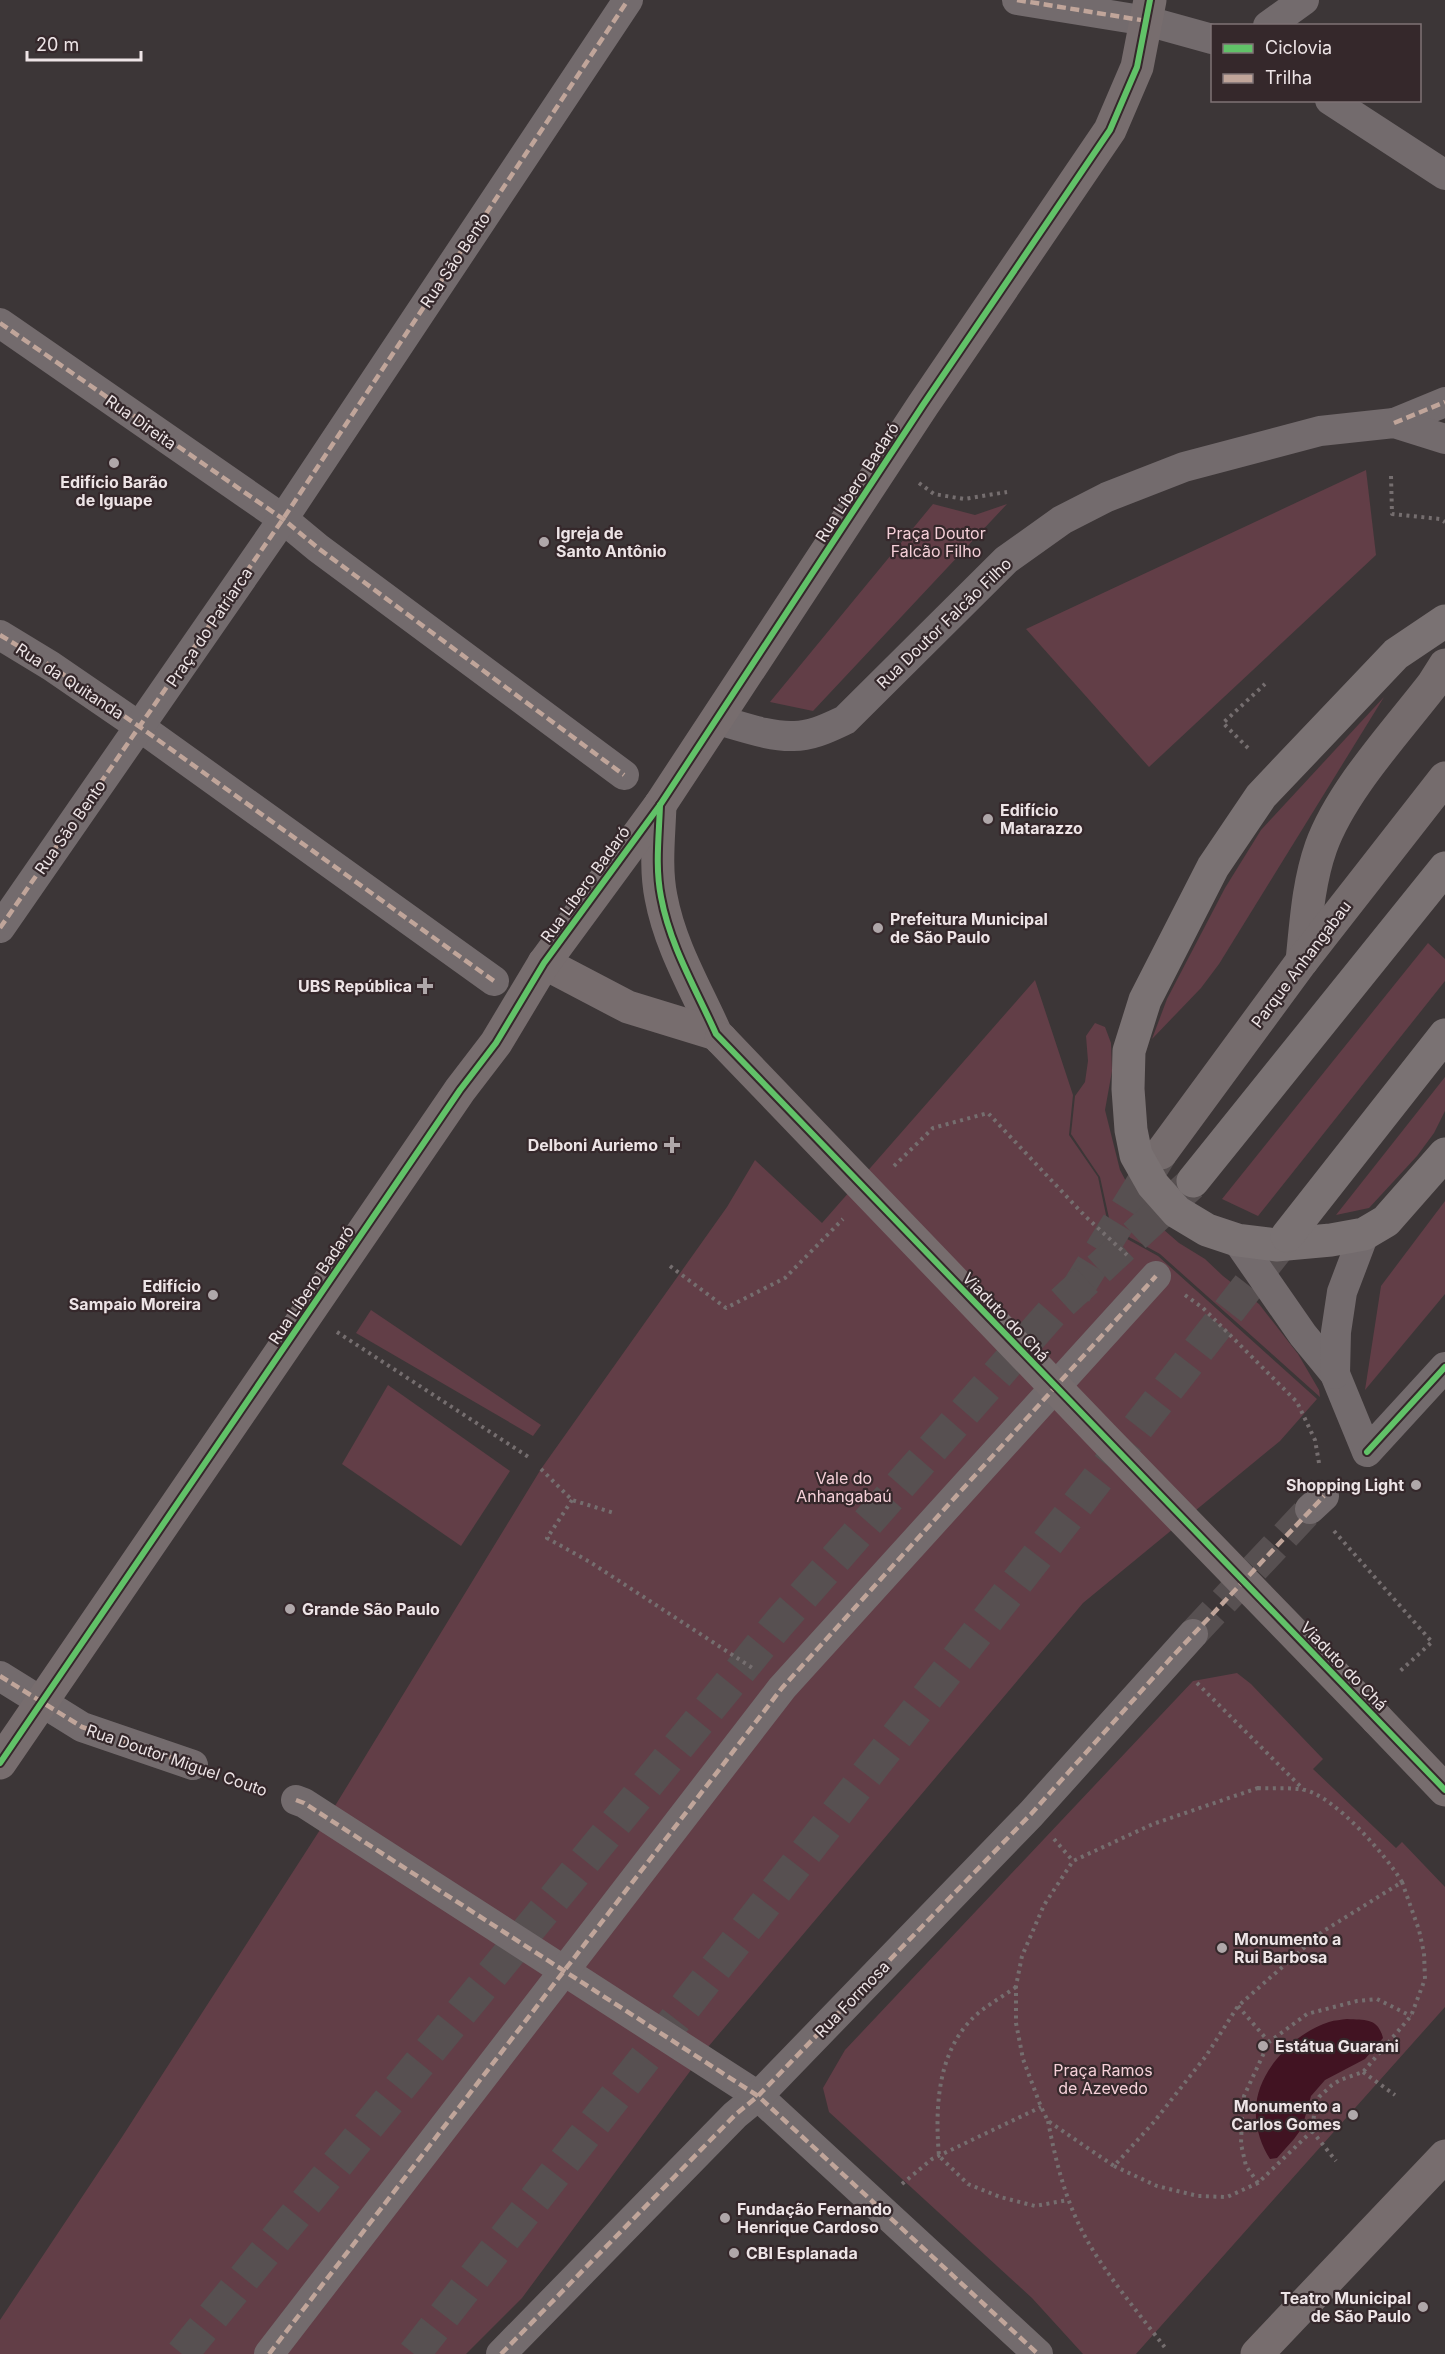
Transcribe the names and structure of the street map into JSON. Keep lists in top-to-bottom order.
{
  "streets": {
    "main road": ["Rua Líbero Badaró", "Parque Anhangabau", "Viaduto do Chá"],
    "street": [
      "Rua São Bento",
      "Rua Direita",
      "Rua Doutor Falcão Filho",
      "Praça do Patriarca",
      "Rua da Quitanda",
      "Rua Doutor Miguel Couto",
      "Rua Formosa"
    ]
  },
  "crossings": [
    ["Rua São Bento", "Rua Direita"],
    ["Rua São Bento", "Praça do Patriarca"],
    ["Rua São Bento", "Rua da Quitanda"],
    ["Rua Direita", "Praça do Patriarca"],
    ["Rua Líbero Badaró", "Rua Doutor Falcão Filho"],
    ["Rua Líbero Badaró", "Viaduto do Chá"],
    ["Rua Líbero Badaró", "Rua Doutor Miguel Couto"],
    ["Praça do Patriarca", "Rua da Quitanda"]
  ],
  "parks": ["Praça Doutor Falcão Filho", "Vale do Anhangabaú", "Praça Ramos de Azevedo"],
  "places": {
    "other": [
      "Edifício Barão de Iguape",
      "Igreja de Santo Antônio",
      "Edifício Matarazzo",
      "Prefeitura Municipal de São Paulo",
      "Edifício Sampaio Moreira",
      "Shopping Light",
      "Grande São Paulo",
      "Monumento a Rui Barbosa",
      "Estátua Guarani",
      "Monumento a Carlos Gomes",
      "Fundação Fernando Henrique Cardoso",
      "CBI Esplanada",
      "Teatro Municipal de São Paulo"
    ],
    "health": ["UBS República", "Delboni Auriemo"]
  },
  "legend": ["Ciclovia", "Trilha"],
  "scale_bar": "20 m"
}
